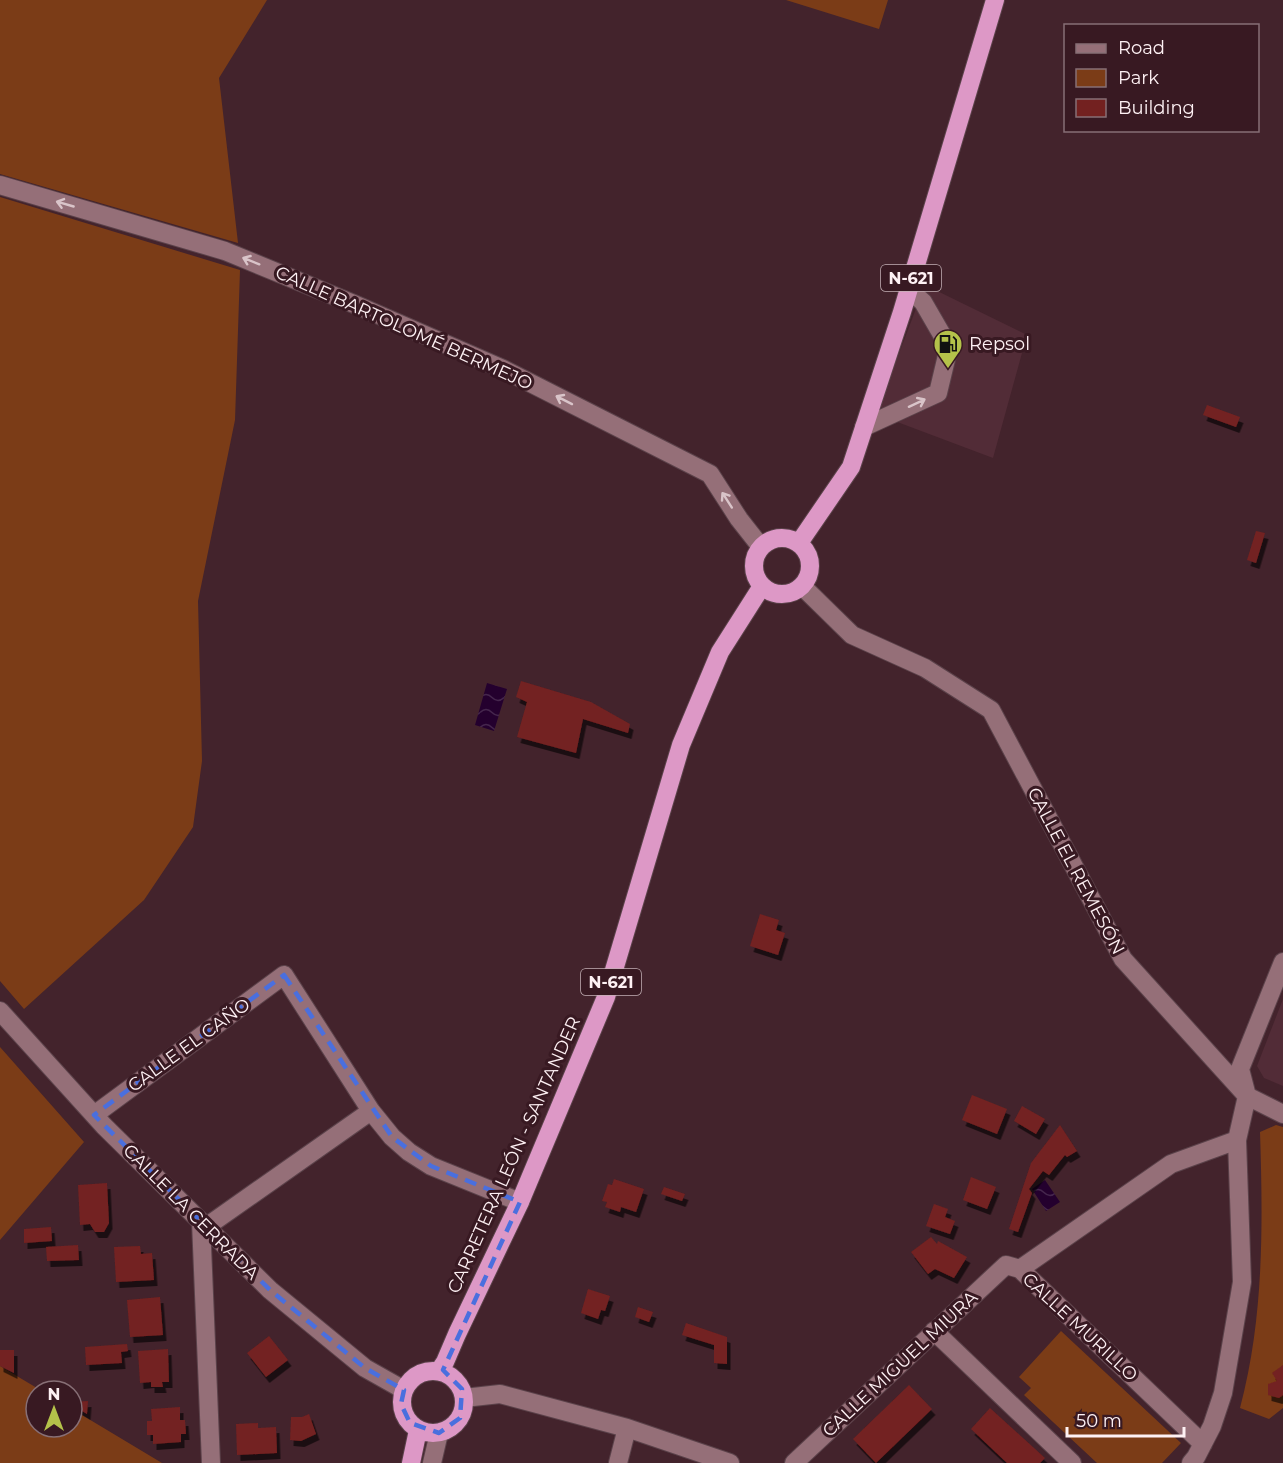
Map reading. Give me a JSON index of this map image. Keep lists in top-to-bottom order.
{
  "streets": {
    "highway": ["N-621", "CARRETERA LEÓN - SANTANDER"],
    "street": [
      "CALLE BARTOLOMÉ BERMEJO",
      "CALLE EL REMESÓN",
      "CALLE EL CAÑO",
      "CALLE LA CERRADA",
      "CALLE MURILLO",
      "CALLE MIGUEL MIURA"
    ]
  },
  "crossings": [
    ["N-621", "CALLE BARTOLOMÉ BERMEJO"],
    ["N-621", "CALLE EL REMESÓN"],
    ["N-621", "CARRETERA LEÓN - SANTANDER"],
    ["CALLE BARTOLOMÉ BERMEJO", "CALLE EL REMESÓN"],
    ["CALLE BARTOLOMÉ BERMEJO", "CARRETERA LEÓN - SANTANDER"],
    ["CALLE EL REMESÓN", "CARRETERA LEÓN - SANTANDER"],
    ["CALLE EL CAÑO", "CALLE LA CERRADA"],
    ["CARRETERA LEÓN - SANTANDER", "CALLE LA CERRADA"],
    ["CALLE MURILLO", "CALLE MIGUEL MIURA"]
  ],
  "one_way": ["CALLE BARTOLOMÉ BERMEJO"],
  "places": {
    "fuel station": ["Repsol"]
  },
  "legend": ["Road", "Park", "Building"],
  "scale_bar": "50 m",
  "north": "top"
}
